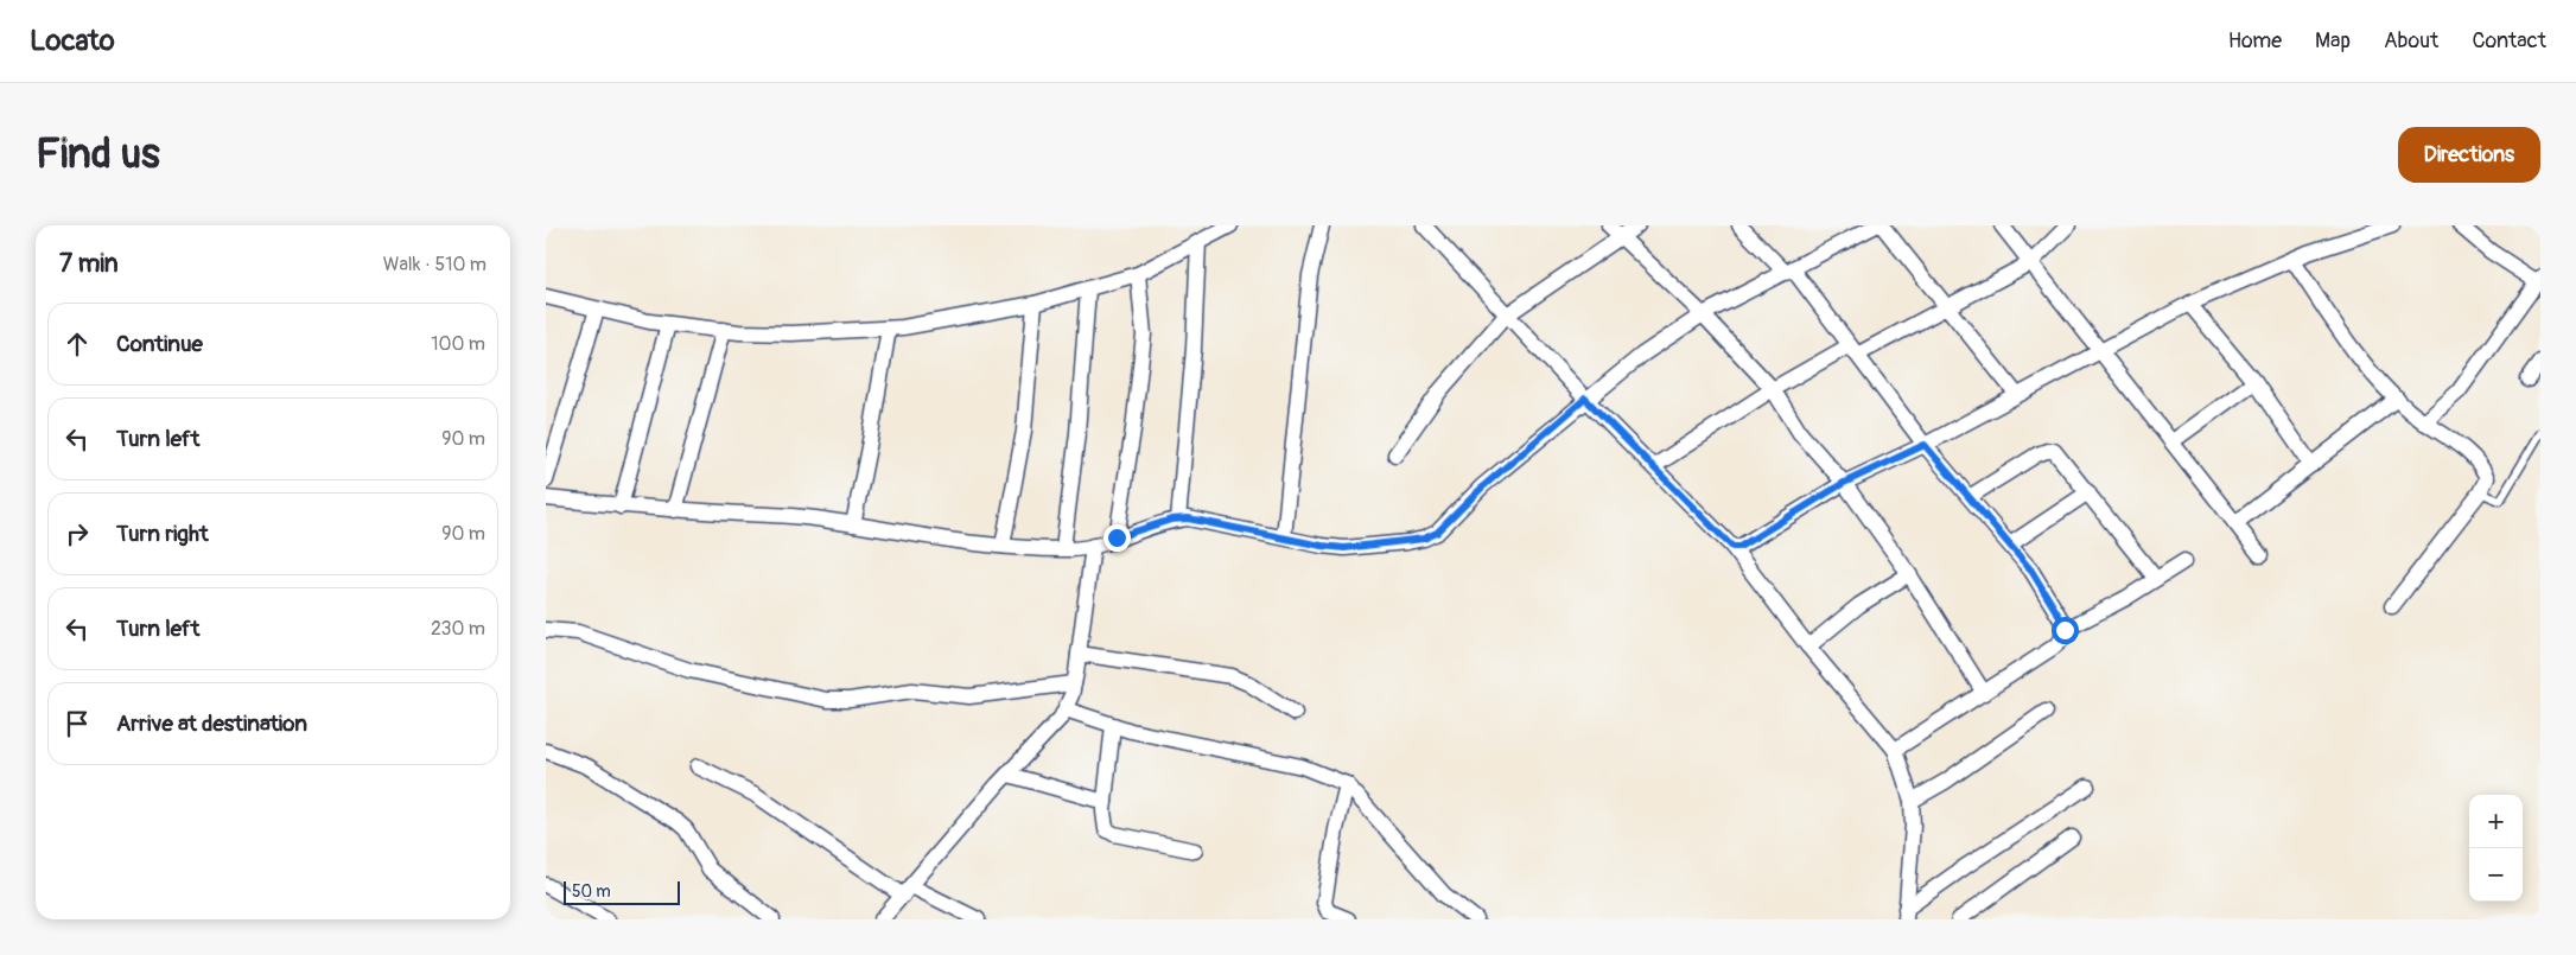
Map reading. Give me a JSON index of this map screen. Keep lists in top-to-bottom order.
{
  "scale_bar": "50 m",
  "page": {
    "header": "Locato",
    "nav": [
      "Home",
      "Map",
      "About",
      "Contact"
    ],
    "buttons": "Directions",
    "title": "Find us",
    "heading": ["7 min", "Walk · 510 m"],
    "list": [
      ["Continue", "100 m"],
      ["Turn left", "90 m"],
      ["Turn right", "90 m"],
      ["Turn left", "230 m"],
      "Arrive at destination"
    ],
    "map_buttons": ["+", "−"],
    "scale": "50 m"
  }
}
